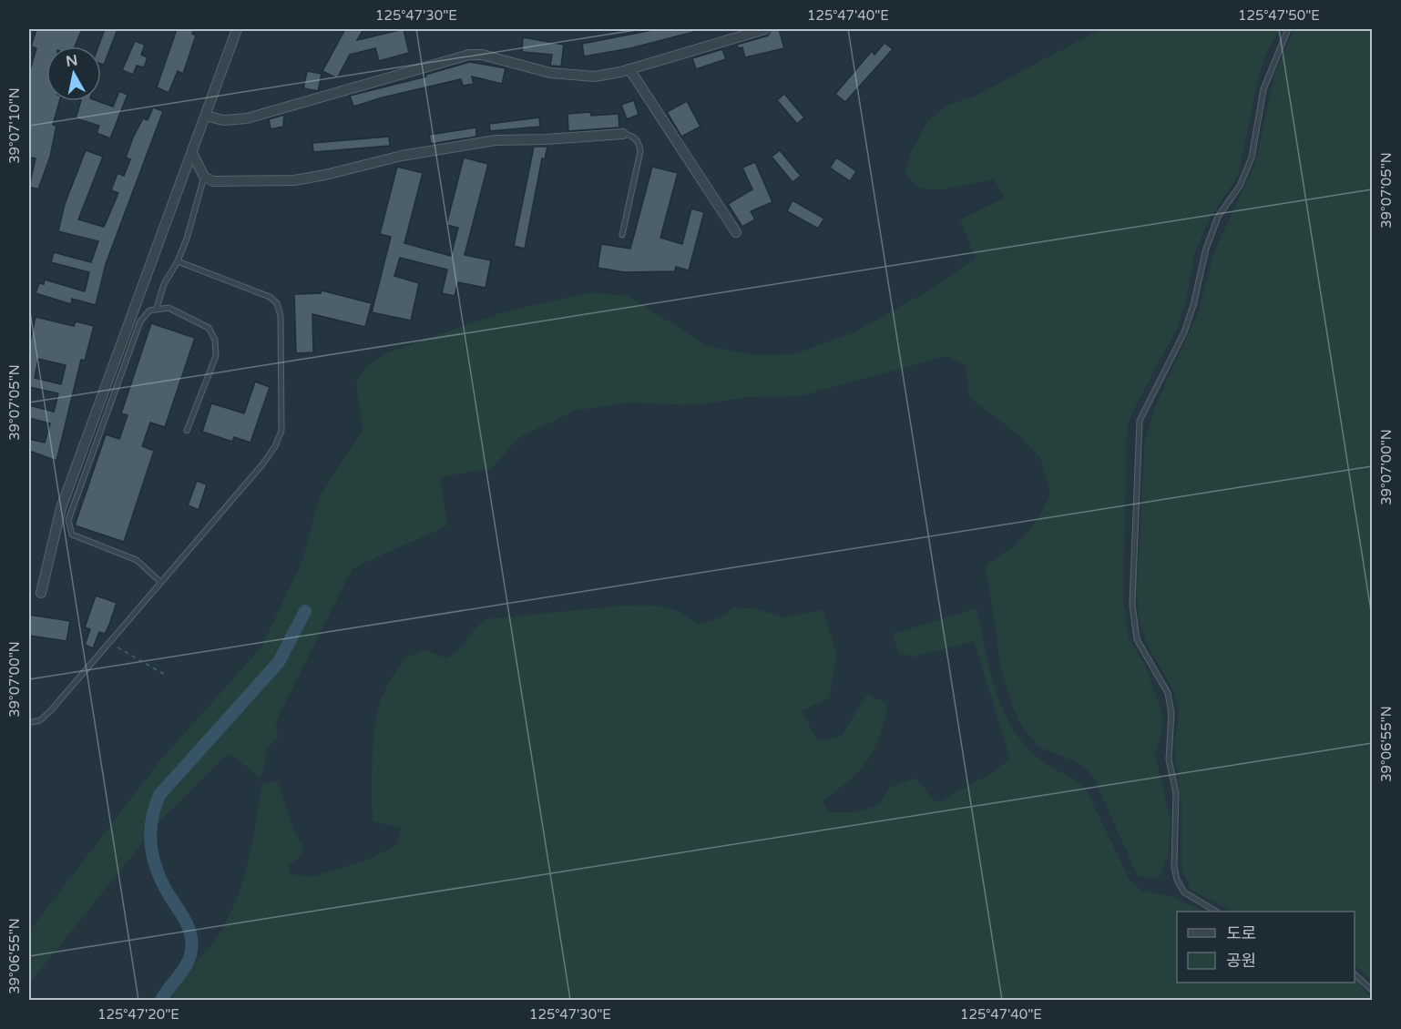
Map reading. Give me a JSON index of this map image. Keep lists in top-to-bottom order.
{
  "legend": ["도로", "공원"],
  "north": "top",
  "coordinates": [
    "125°47'30\"E",
    "125°47'40\"E",
    "125°47'50\"E",
    "39°07'10\"N",
    "39°07'05\"N",
    "39°07'00\"N",
    "39°06'55\"N",
    "125°47'20\"E"
  ]
}
